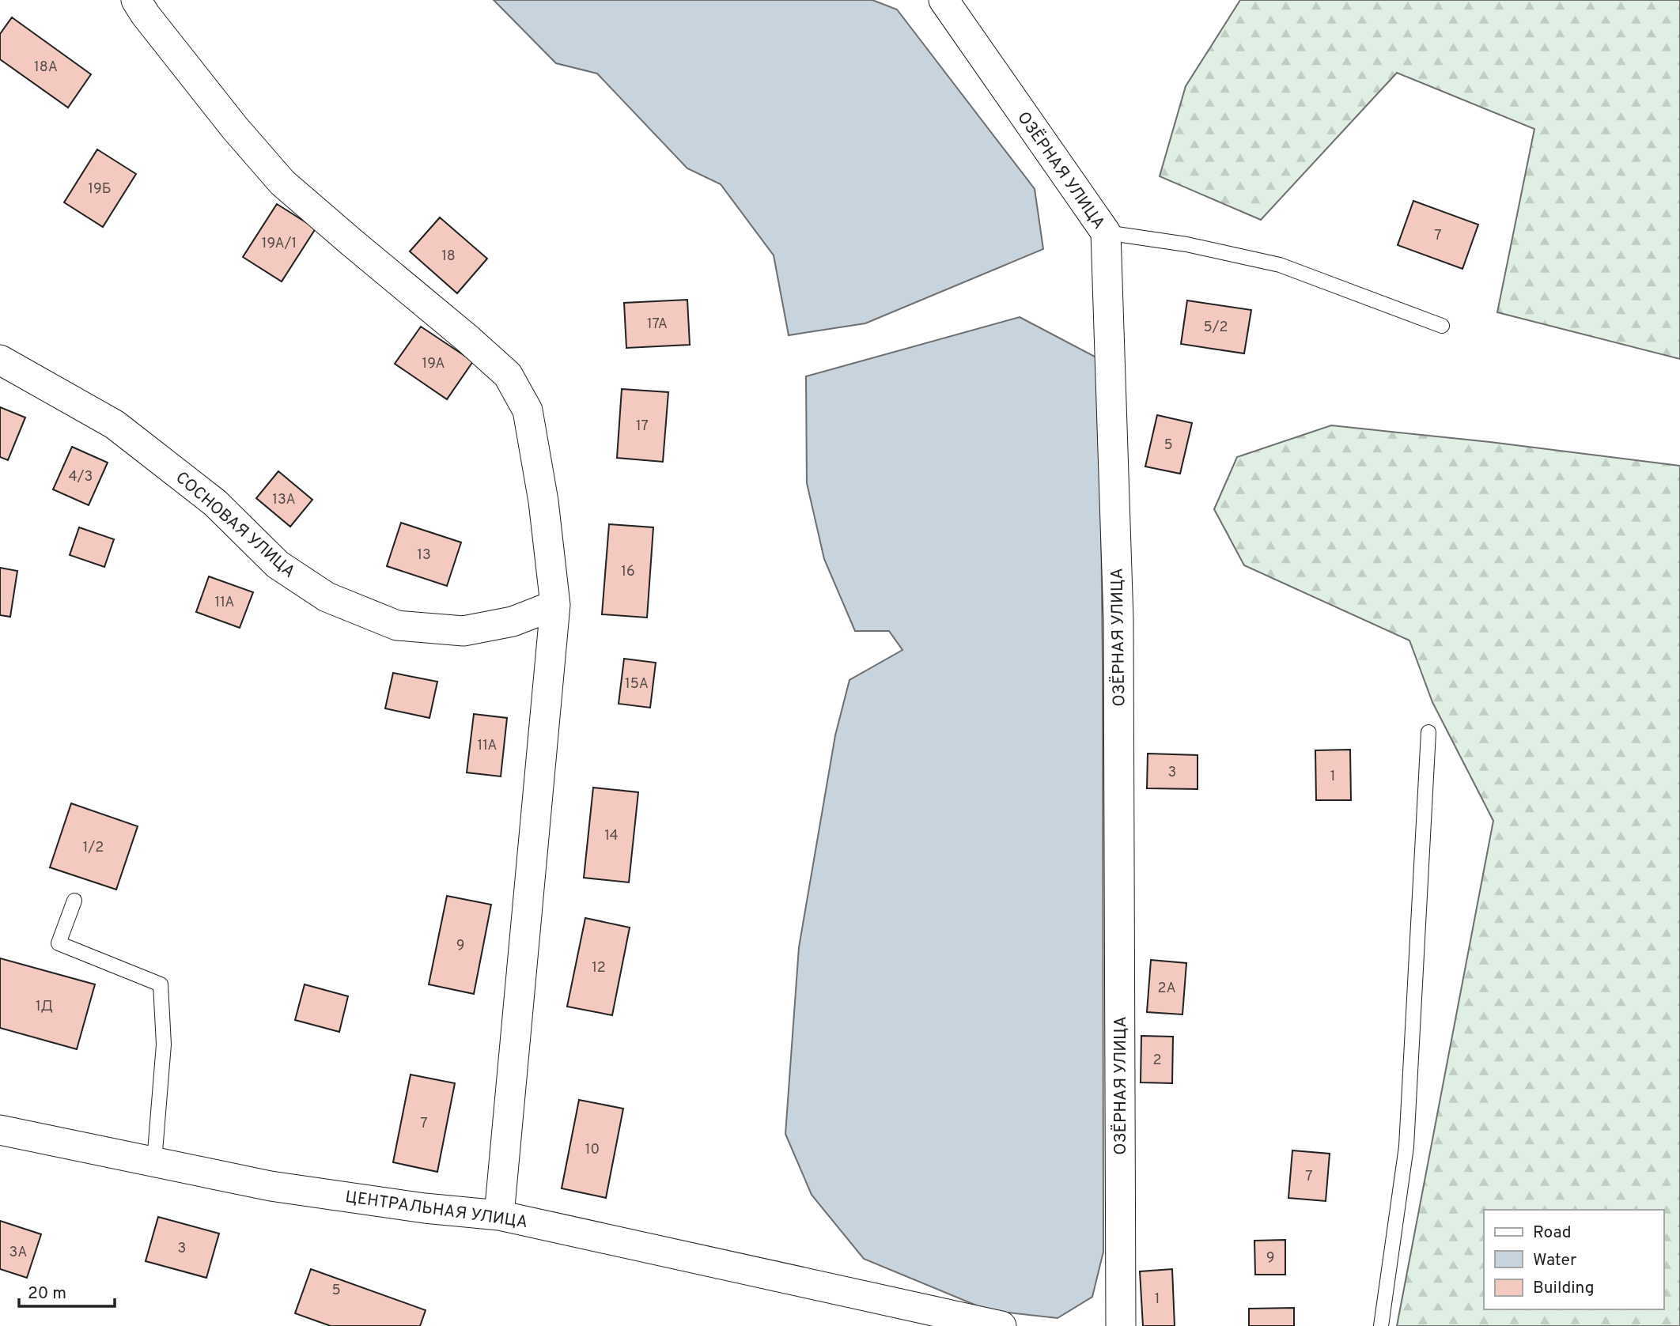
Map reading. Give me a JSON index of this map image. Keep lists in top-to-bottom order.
{
  "streets": {
    "street": ["ОЗЁРНАЯ УЛИЦА", "СОСНОВАЯ УЛИЦА", "ЦЕНТРАЛЬНАЯ УЛИЦА"]
  },
  "house_numbers": [
    "18А",
    "19Б",
    "7",
    "19А/1",
    "18",
    "17А",
    "5/2",
    "19А",
    "17",
    "5",
    "4/3",
    "13А",
    "13",
    "16",
    "11А",
    "15А",
    "11А",
    "3",
    "1",
    "14",
    "1/2",
    "9",
    "12",
    "2А",
    "1Д",
    "2",
    "7",
    "10",
    "7",
    "3",
    "3А",
    "9",
    "5",
    "1"
  ],
  "legend": ["Road", "Water", "Building"],
  "scale_bar": "20 m"
}
